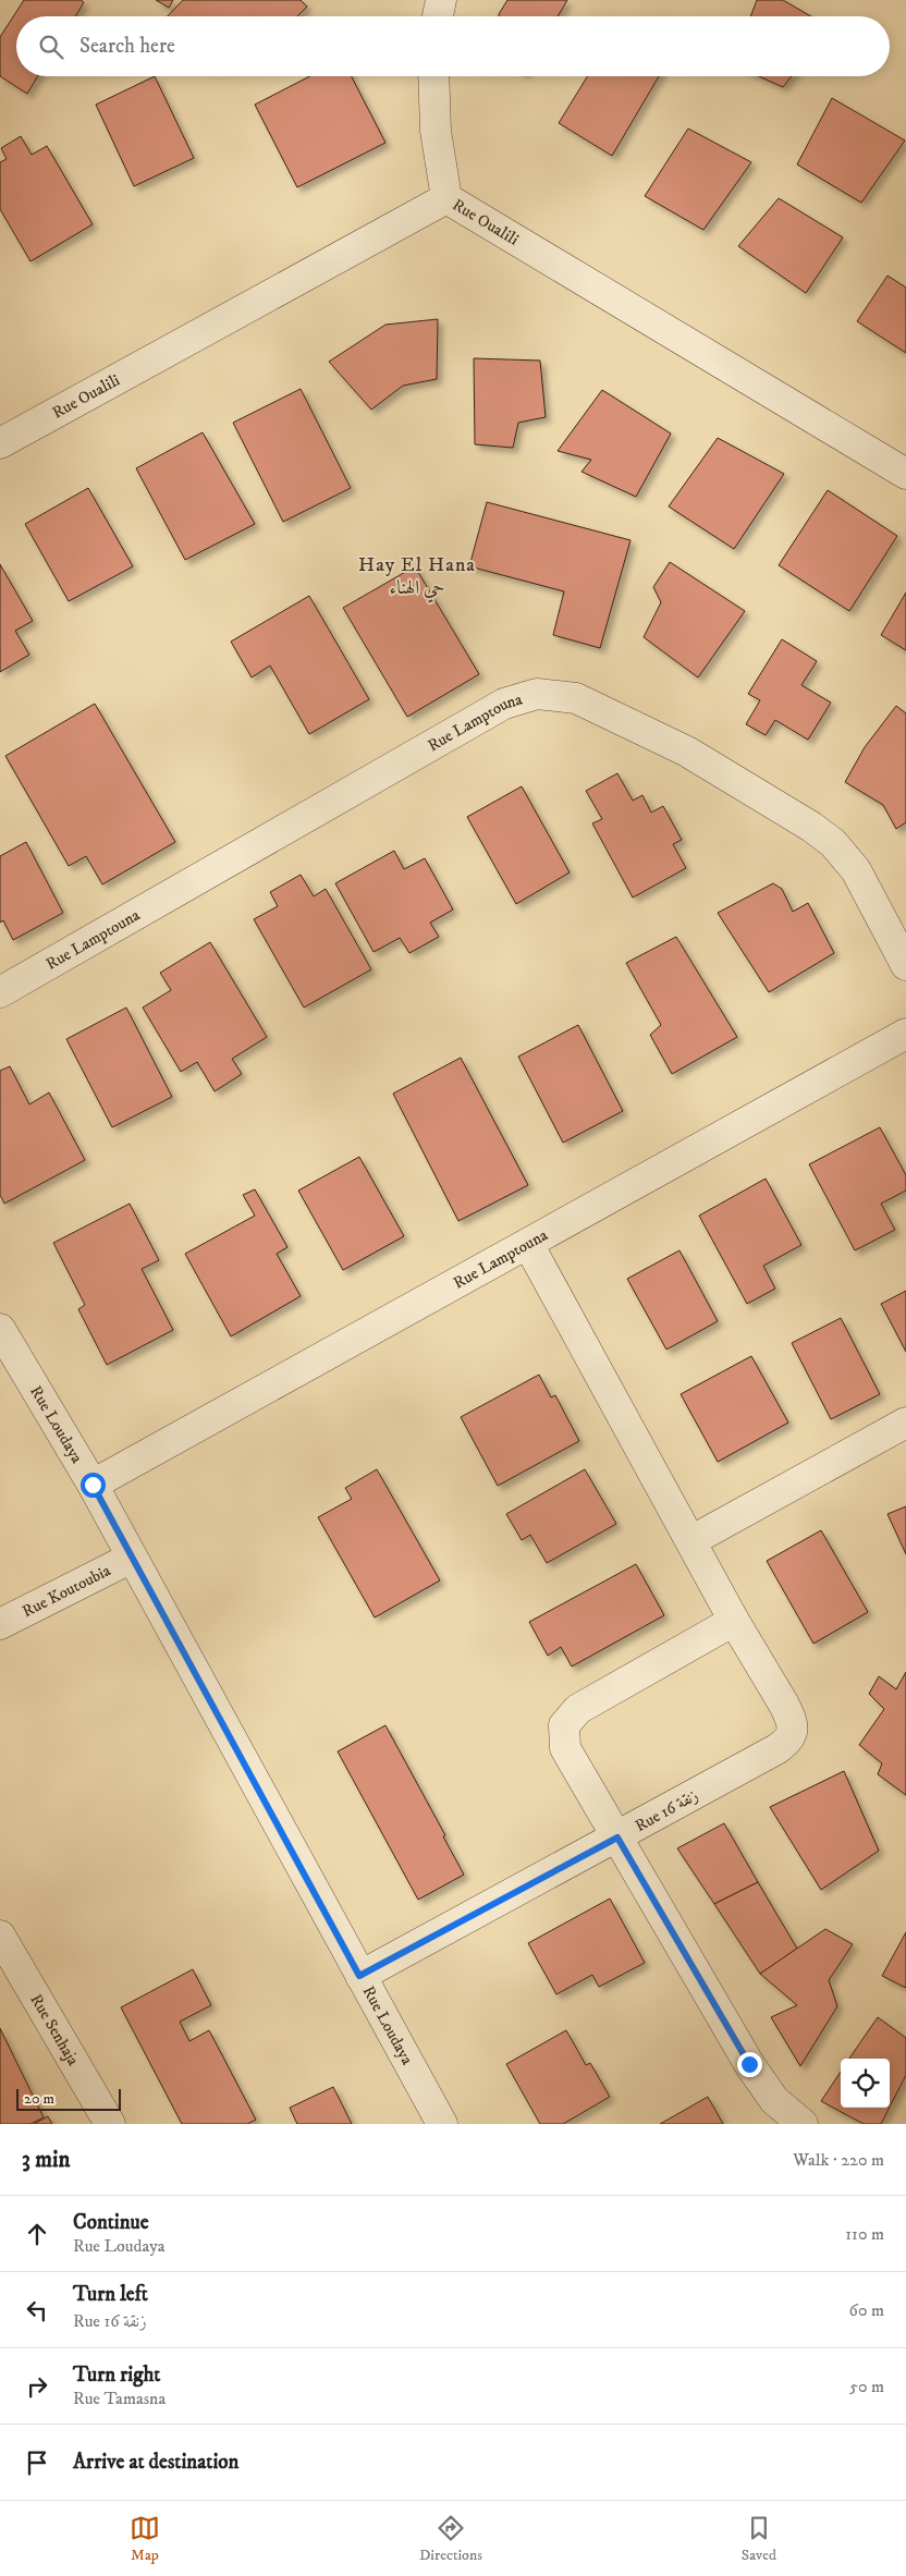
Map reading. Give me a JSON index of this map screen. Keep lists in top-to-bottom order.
{
  "streets": {
    "street": [
      "Rue Oualili",
      "Rue Lamptouna",
      "Rue Loudaya",
      "Rue Koutoubia",
      "Rue 16 زنقة",
      "Rue Senhaja"
    ]
  },
  "crossings": [
    ["Rue Lamptouna", "Rue Loudaya"],
    ["Rue Loudaya", "Rue Koutoubia"],
    ["Rue Loudaya", "Rue 16 زنقة"]
  ],
  "districts": ["Hay El Hana حي الهناء"],
  "scale_bar": "20 m",
  "page": {
    "search": "Search here",
    "scale": "20 m",
    "heading": ["3 min", "Walk · 220 m"],
    "list": [
      ["Continue", "Rue Loudaya", "110 m"],
      ["Turn left", "Rue 16 زنقة", "60 m"],
      ["Turn right", "Rue Tamasna", "50 m"],
      "Arrive at destination"
    ],
    "nav": ["Map", "Directions", "Saved"]
  }
}
